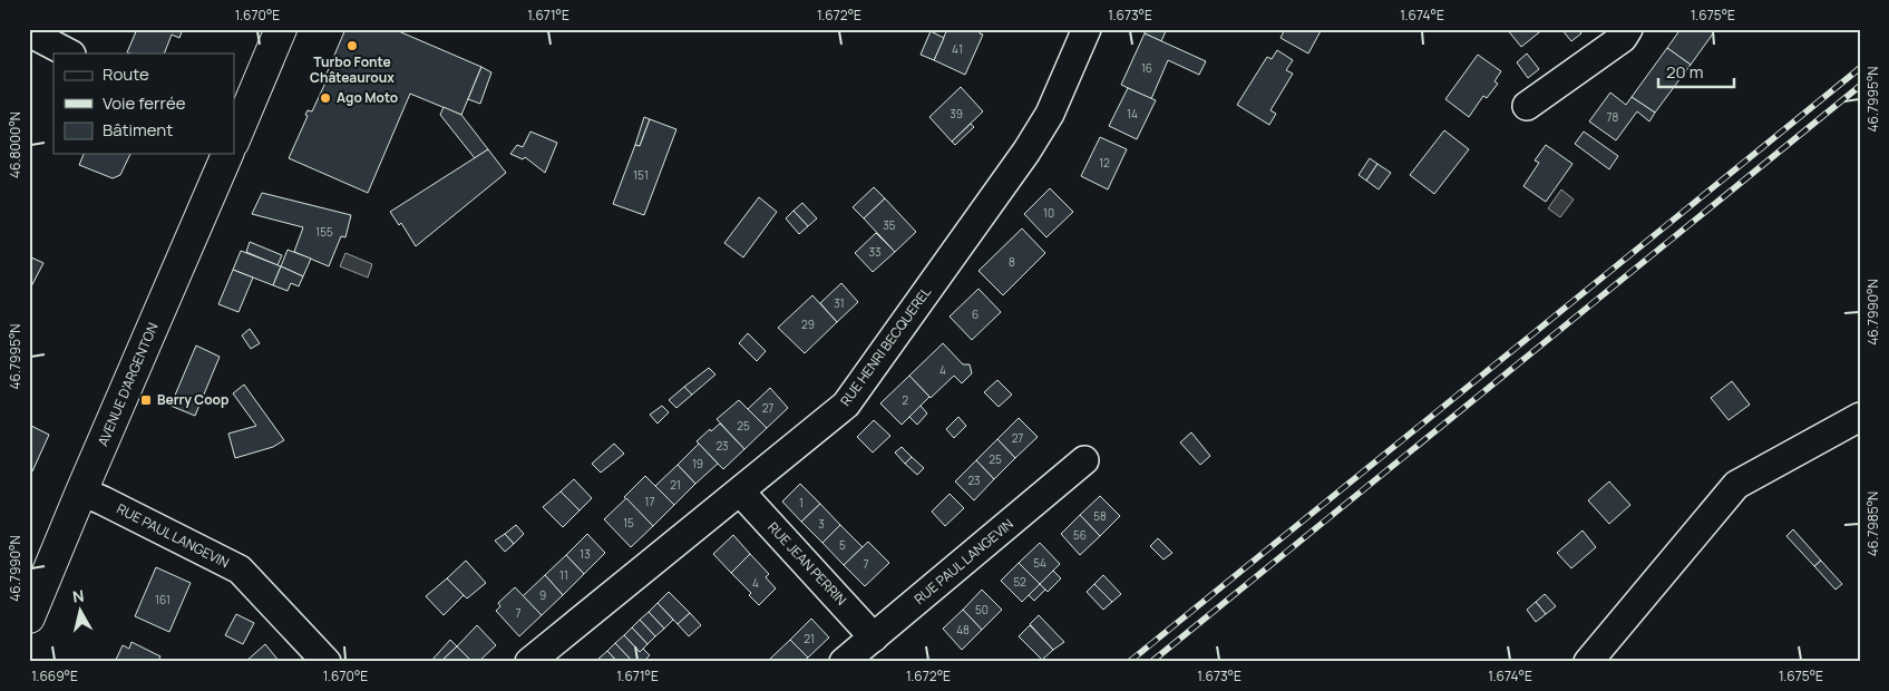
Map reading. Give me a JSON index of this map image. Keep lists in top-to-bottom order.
{
  "streets": {
    "main road": ["AVENUE D'ARGENTON"],
    "street": ["RUE HENRI BECQUEREL", "RUE PAUL LANGEVIN", "RUE JEAN PERRIN"]
  },
  "crossings": [
    ["RUE HENRI BECQUEREL", "RUE JEAN PERRIN"],
    ["AVENUE D'ARGENTON", "RUE PAUL LANGEVIN"],
    ["RUE PAUL LANGEVIN", "RUE JEAN PERRIN"]
  ],
  "places": {
    "other": ["Turbo Fonte Châteauroux", "Ago Moto"],
    "transit": ["Berry Coop"]
  },
  "house_numbers": [
    "41",
    "16",
    "39",
    "14",
    "78",
    "12",
    "151",
    "10",
    "35",
    "155",
    "33",
    "8",
    "31",
    "6",
    "29",
    "4",
    "2",
    "27",
    "25",
    "27",
    "23",
    "25",
    "19",
    "23",
    "21",
    "17",
    "1",
    "58",
    "15",
    "3",
    "56",
    "5",
    "13",
    "54",
    "7",
    "11",
    "52",
    "4",
    "9",
    "161",
    "50",
    "7",
    "48",
    "21"
  ],
  "legend": ["Route", "Voie ferrée", "Bâtiment"],
  "scale_bar": "20 m",
  "north": "top",
  "coordinates": [
    "1.670°E",
    "1.671°E",
    "1.672°E",
    "1.673°E",
    "1.674°E",
    "1.675°E",
    "46.7995°N",
    "46.8000°N",
    "46.7990°N",
    "46.7985°N",
    "1.669°E"
  ]
}
